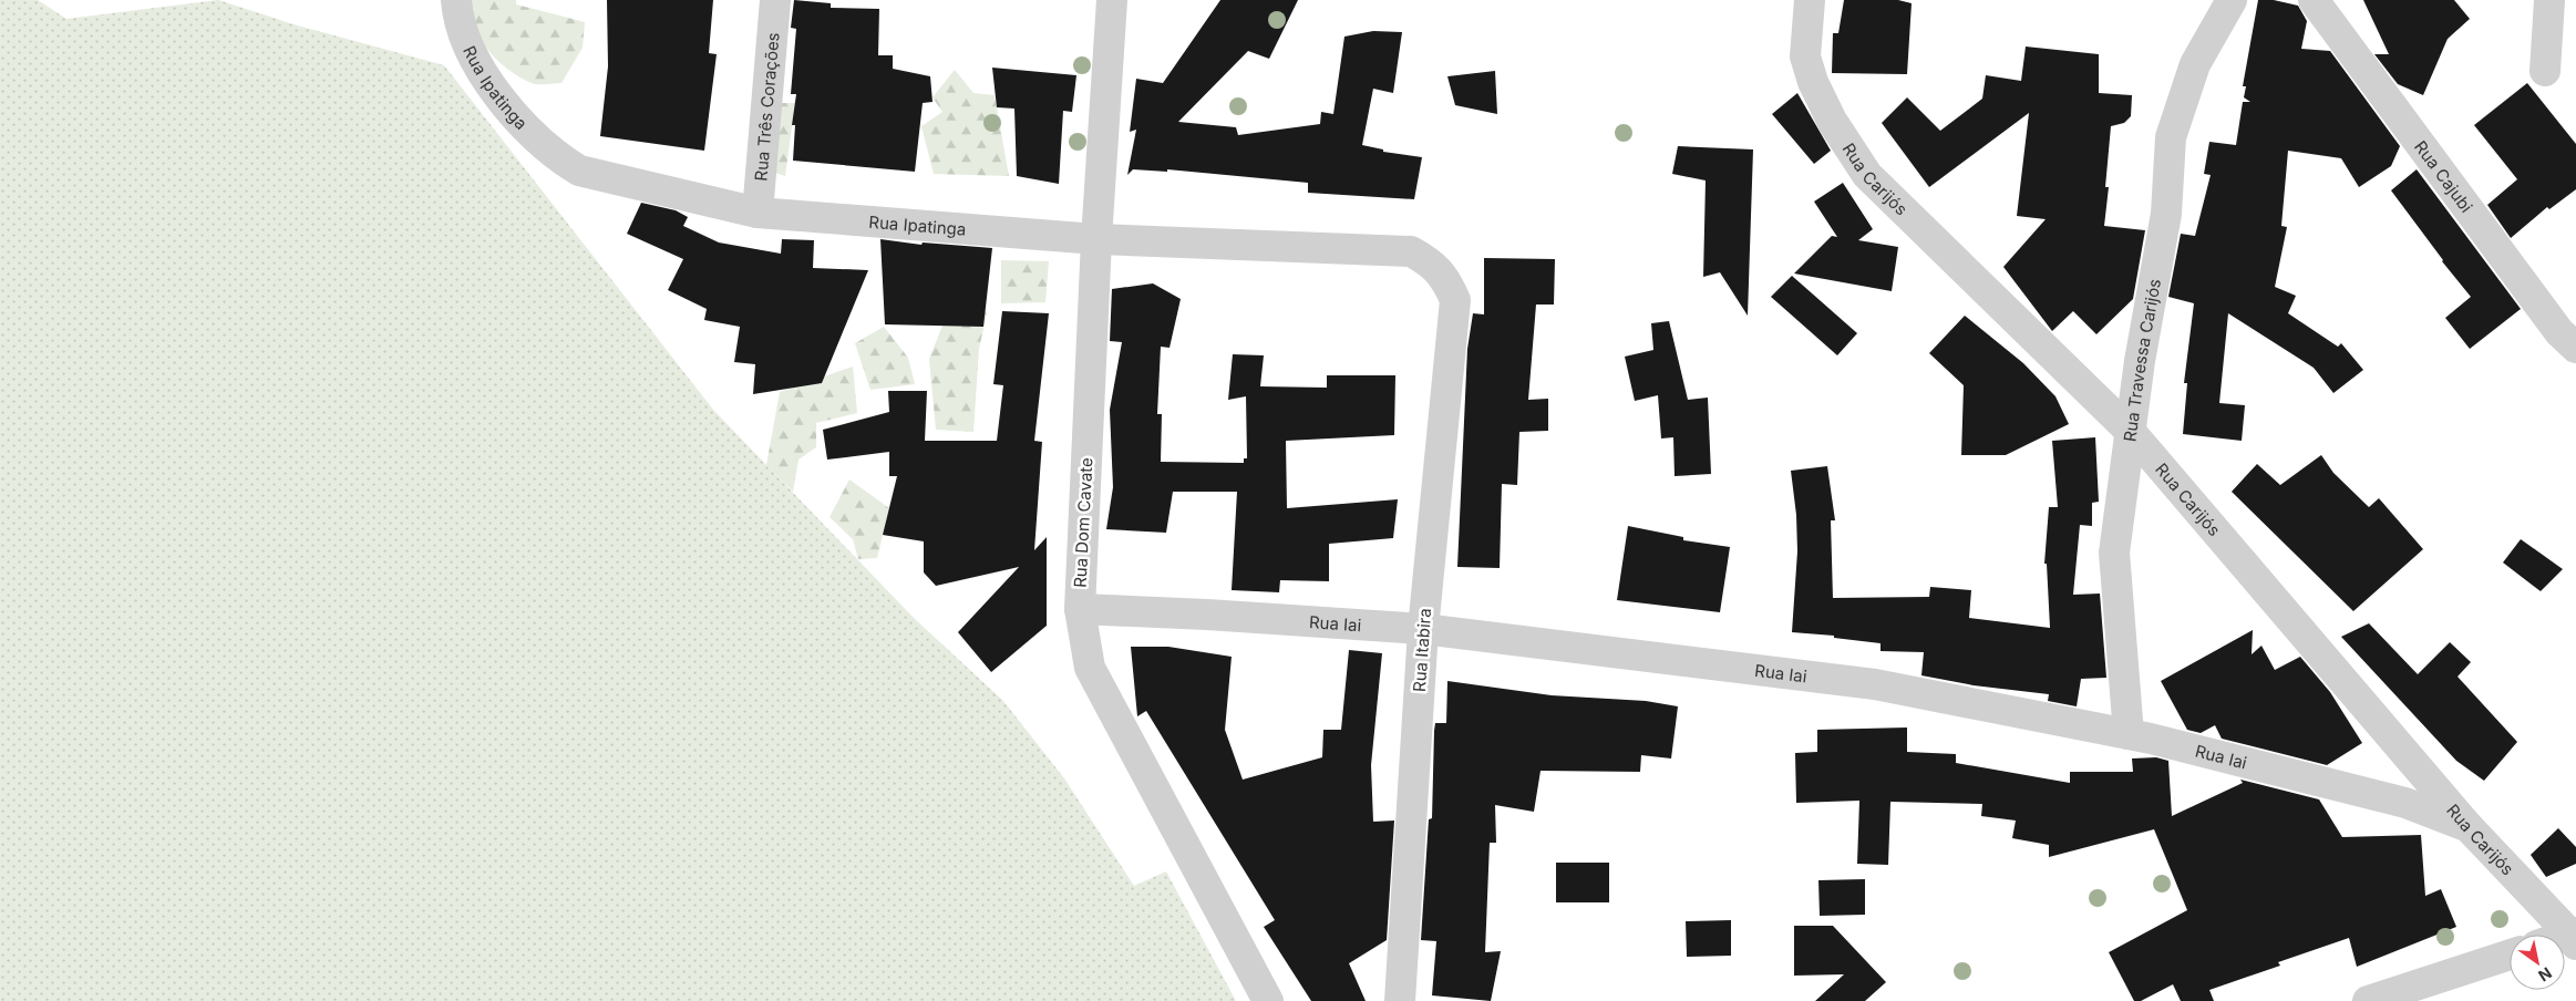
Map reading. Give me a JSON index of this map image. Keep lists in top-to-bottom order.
{
  "streets": {
    "street": [
      "Rua Ipatinga",
      "Rua Três Corações",
      "Rua Cajubi",
      "Rua Carijós",
      "Rua Travessa Carijós",
      "Rua Dom Cavate",
      "Rua Iai",
      "Rua Itabira"
    ]
  },
  "crossings": [
    ["Rua Ipatinga", "Rua Três Corações"],
    ["Rua Ipatinga", "Rua Dom Cavate"],
    ["Rua Ipatinga", "Rua Itabira"],
    ["Rua Carijós", "Rua Travessa Carijós"],
    ["Rua Carijós", "Rua Iai"],
    ["Rua Travessa Carijós", "Rua Iai"],
    ["Rua Dom Cavate", "Rua Iai"],
    ["Rua Iai", "Rua Itabira"]
  ],
  "north": "bottom right"
}
